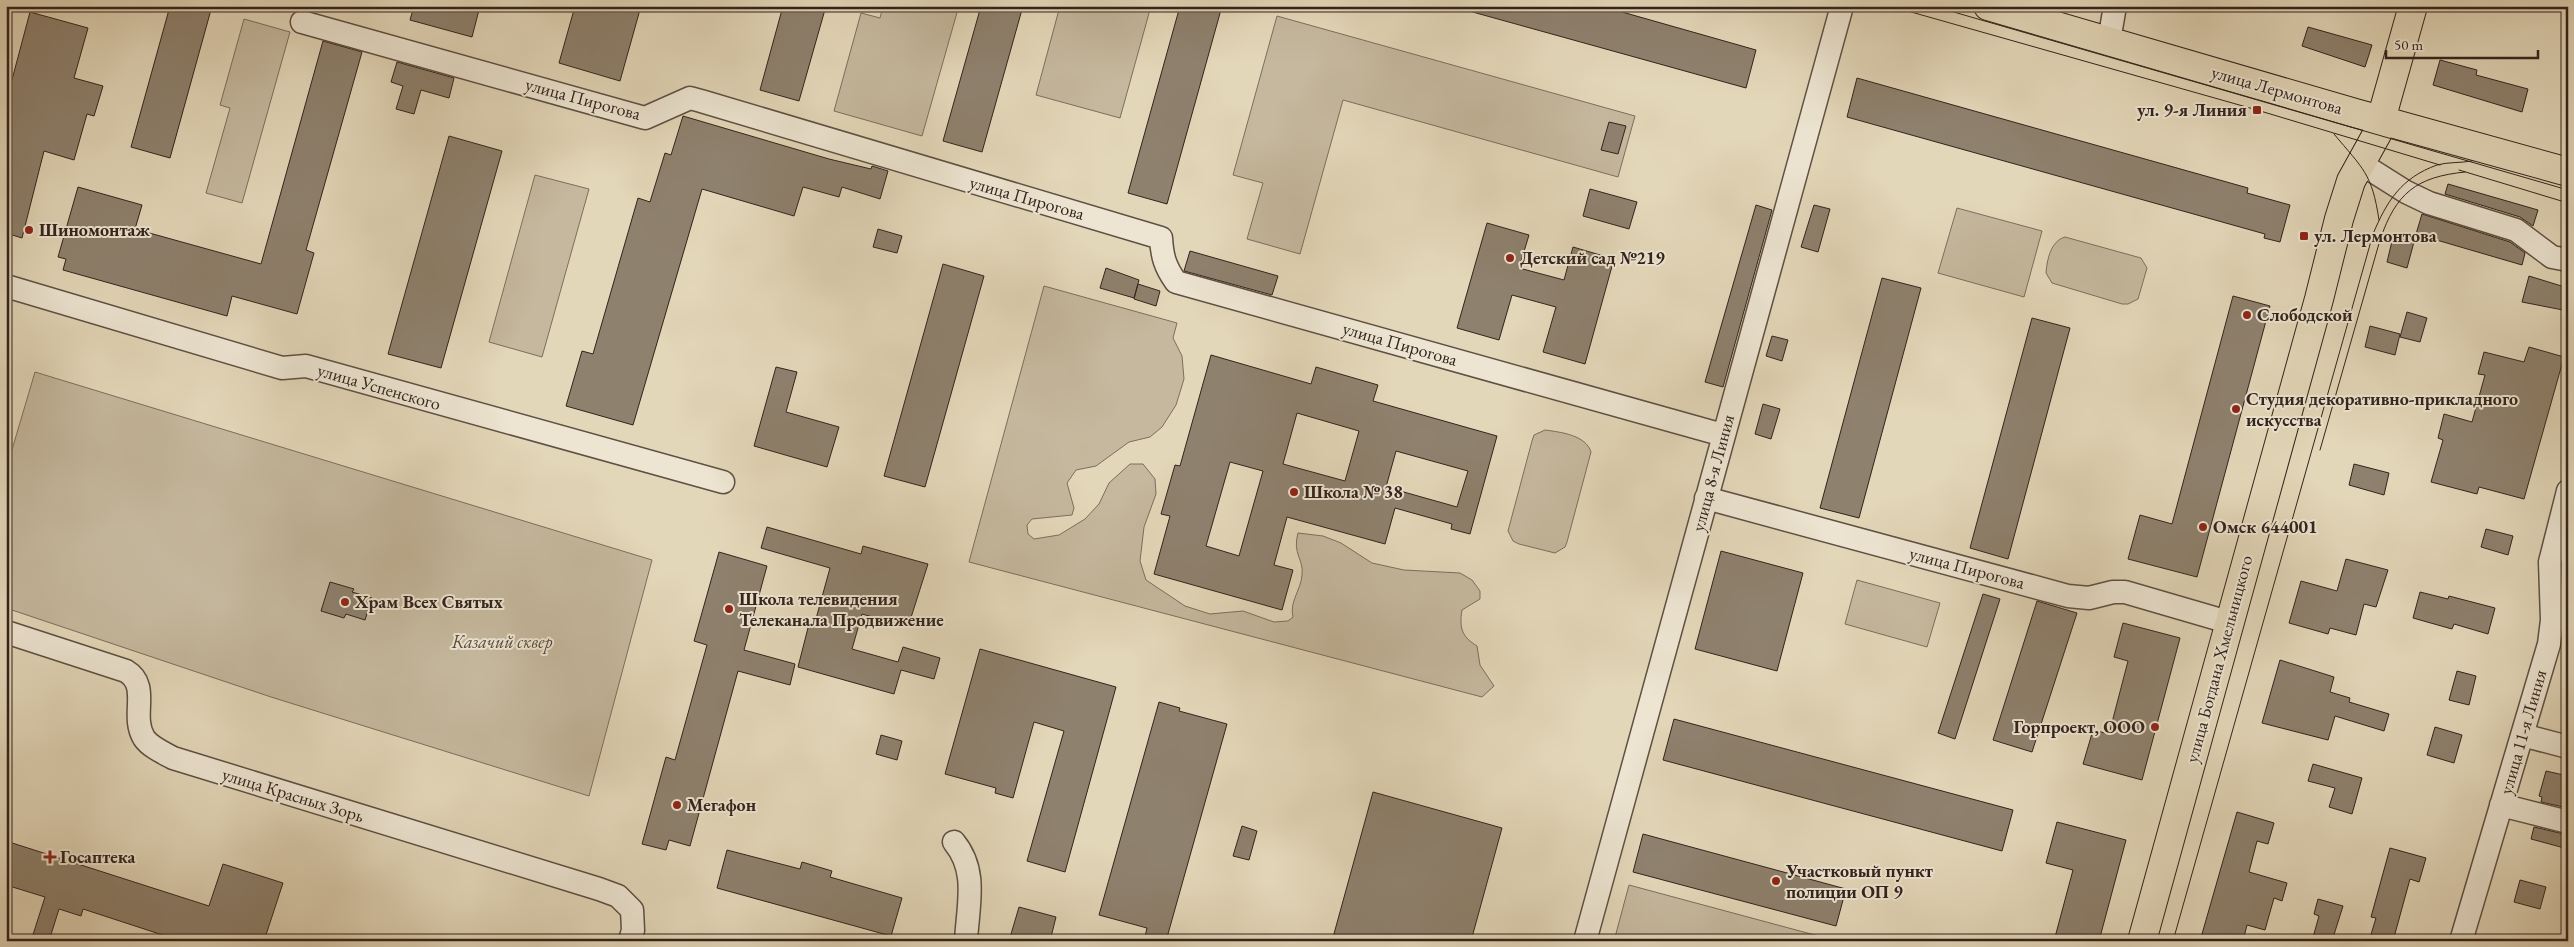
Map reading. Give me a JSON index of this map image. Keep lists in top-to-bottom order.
{
  "streets": {
    "main road": ["улица Лермонтова", "улица Богдана Хмельницкого"],
    "street": [
      "улица Пирогова",
      "улица Успенского",
      "улица 8-я Линия",
      "улица 11-я Линия",
      "улица Красных Зорь"
    ]
  },
  "crossings": [
    ["улица Лермонтова", "улица Богдана Хмельницкого"],
    ["улица Пирогова", "улица 8-я Линия"],
    ["улица Пирогова", "улица Богдана Хмельницкого"]
  ],
  "parks": ["Казачий сквер"],
  "places": {
    "transit": ["ул. 9-я Линия", "ул. Лермонтова"],
    "other": [
      "Шиномонтаж",
      "Детский сад №219",
      "Слободской",
      "Студия декоративно-прикладного искусства",
      "Школа № 38",
      "Омск 644001",
      "Храм Всех Святых",
      "Школа телевидения Телеканала Продвижение",
      "Горпроект, ООО",
      "Мегафон",
      "Участковый пункт полиции ОП 9"
    ],
    "health": ["Госаптека"]
  },
  "scale_bar": "50 m"
}
